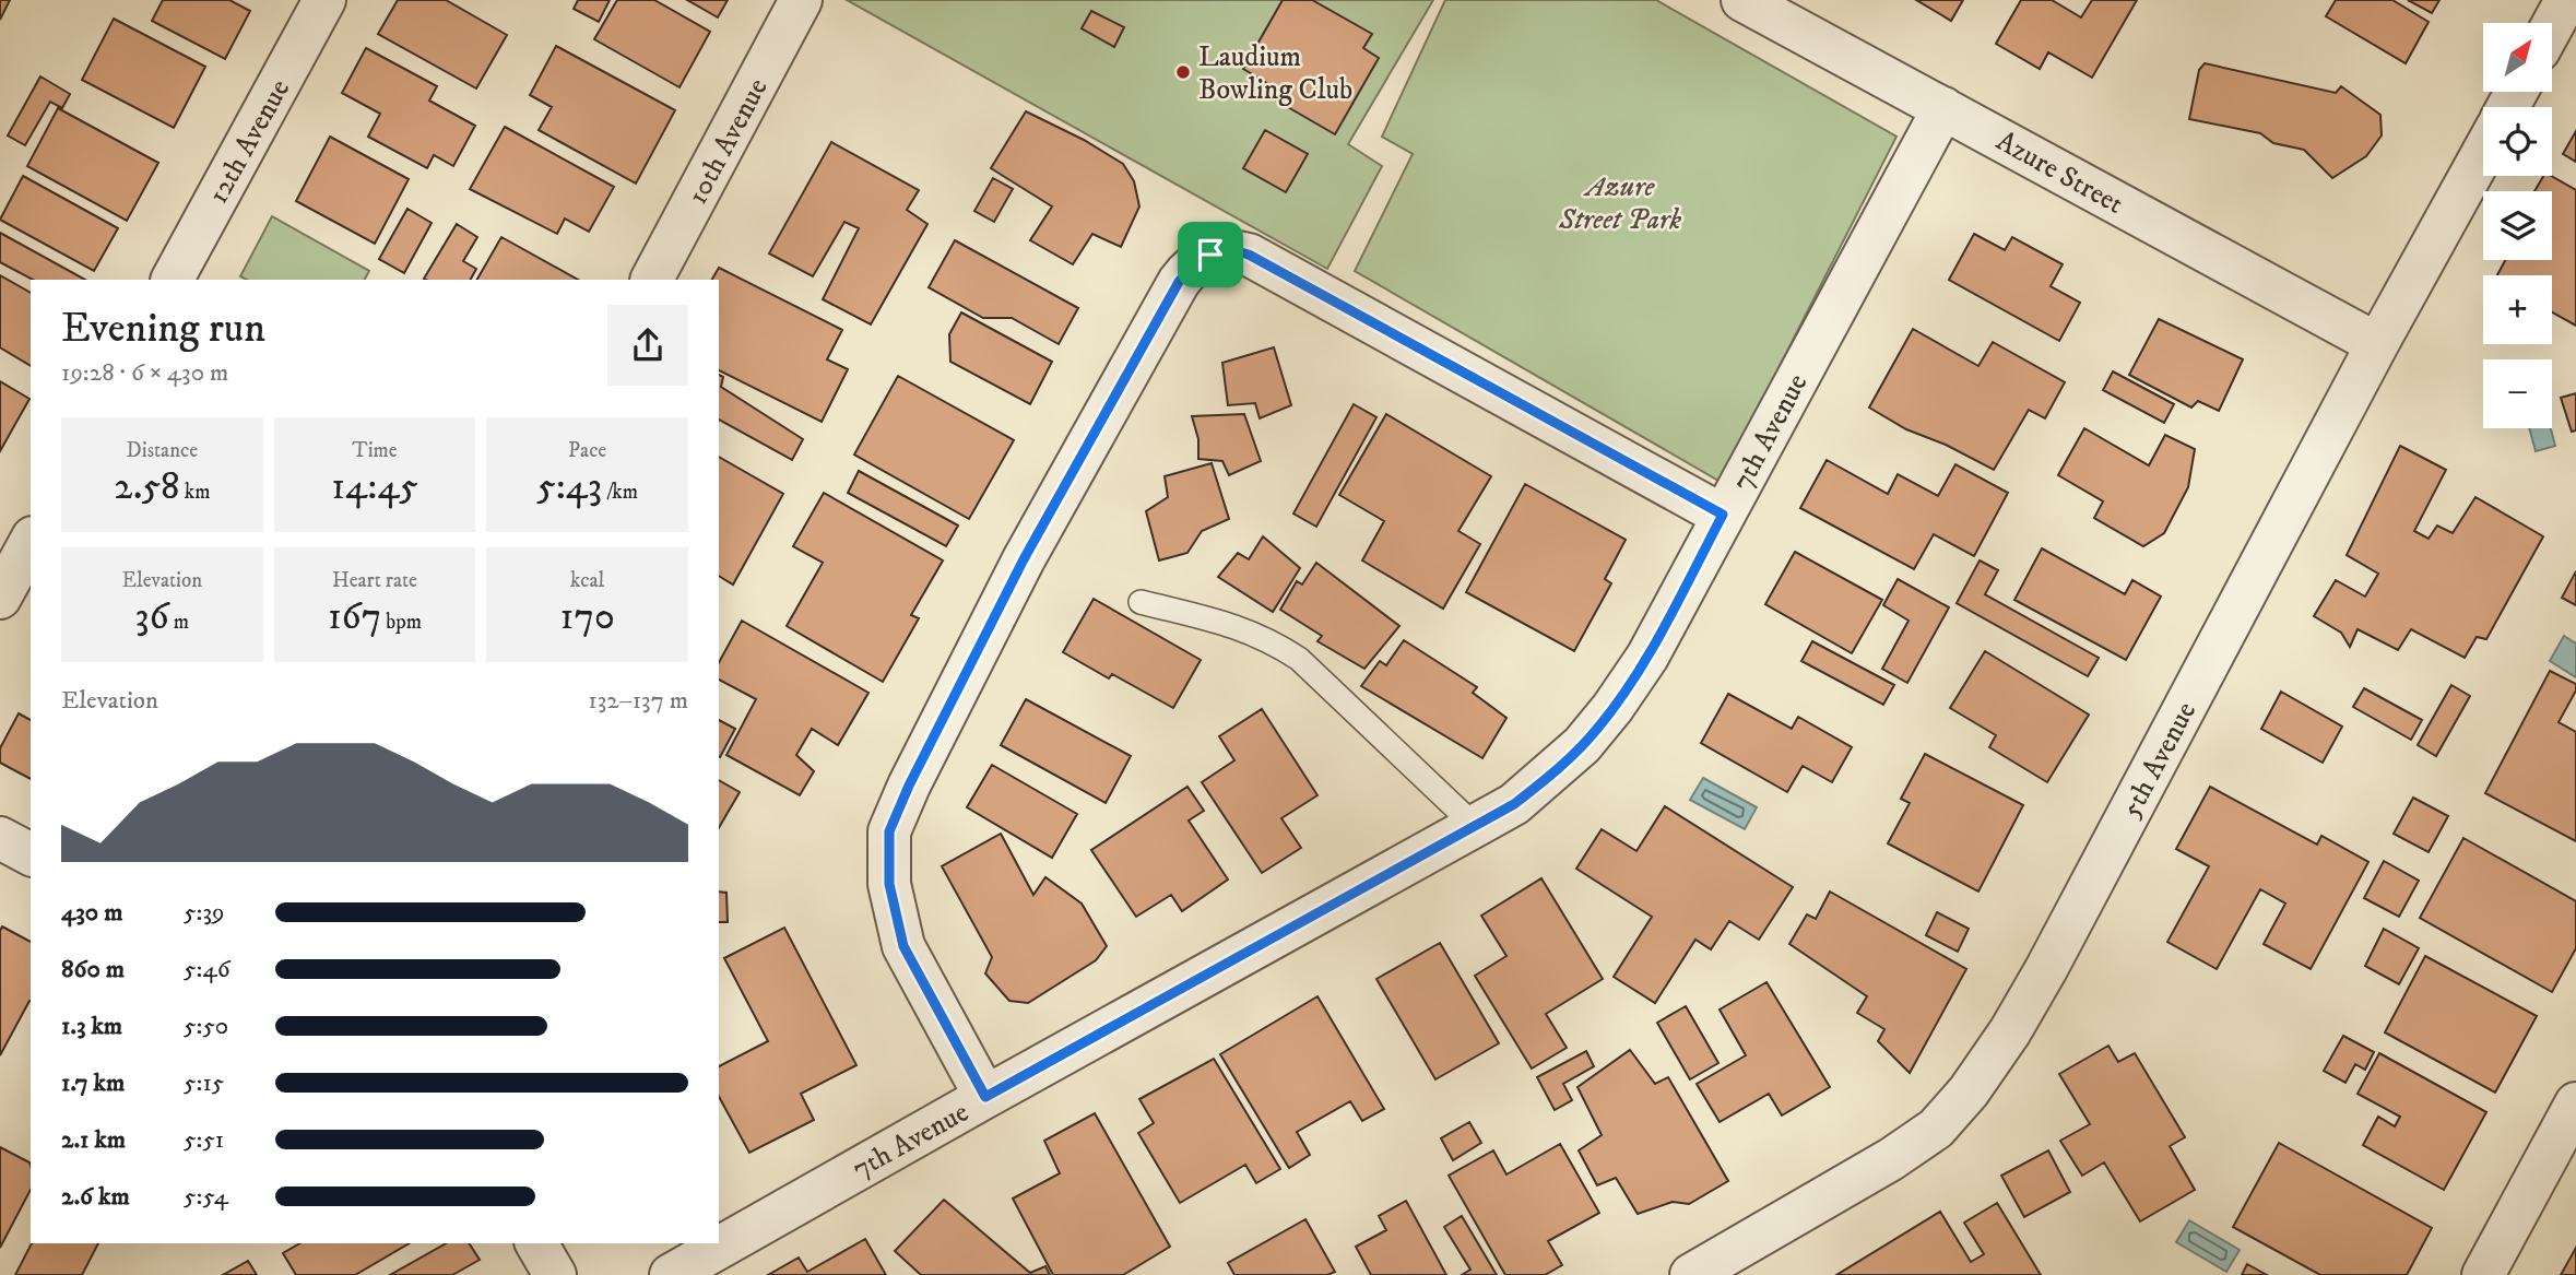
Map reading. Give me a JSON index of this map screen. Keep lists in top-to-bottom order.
{
  "streets": {
    "street": [
      "12th Avenue",
      "10th Avenue",
      "Azure Street",
      "7th Avenue",
      "5th Avenue"
    ]
  },
  "crossings": [
    ["Azure Street", "7th Avenue"],
    ["Azure Street", "5th Avenue"]
  ],
  "parks": ["Azure Street Park"],
  "places": ["Laudium Bowling Club"],
  "north": "top right",
  "page": {
    "map_buttons": ["+", "−"],
    "heading": ["Evening run", "19:28 · 6 × 430 m"],
    "stats": [
      ["Distance", "2.58 km"],
      ["Time", "14:45"],
      ["Pace", "5:43 /km"],
      ["Elevation", "36 m"],
      ["Heart rate", "167 bpm"],
      ["kcal", "170"]
    ],
    "chart": ["Elevation", "132–137 m"],
    "list": [
      {
        "name": "430 m",
        "note": "5:39"
      },
      {
        "name": "860 m",
        "note": "5:46"
      },
      {
        "name": "1.3 km",
        "note": "5:50"
      },
      {
        "name": "1.7 km",
        "note": "5:15"
      },
      {
        "name": "2.1 km",
        "note": "5:51"
      },
      {
        "name": "2.6 km",
        "note": "5:54"
      }
    ]
  }
}
